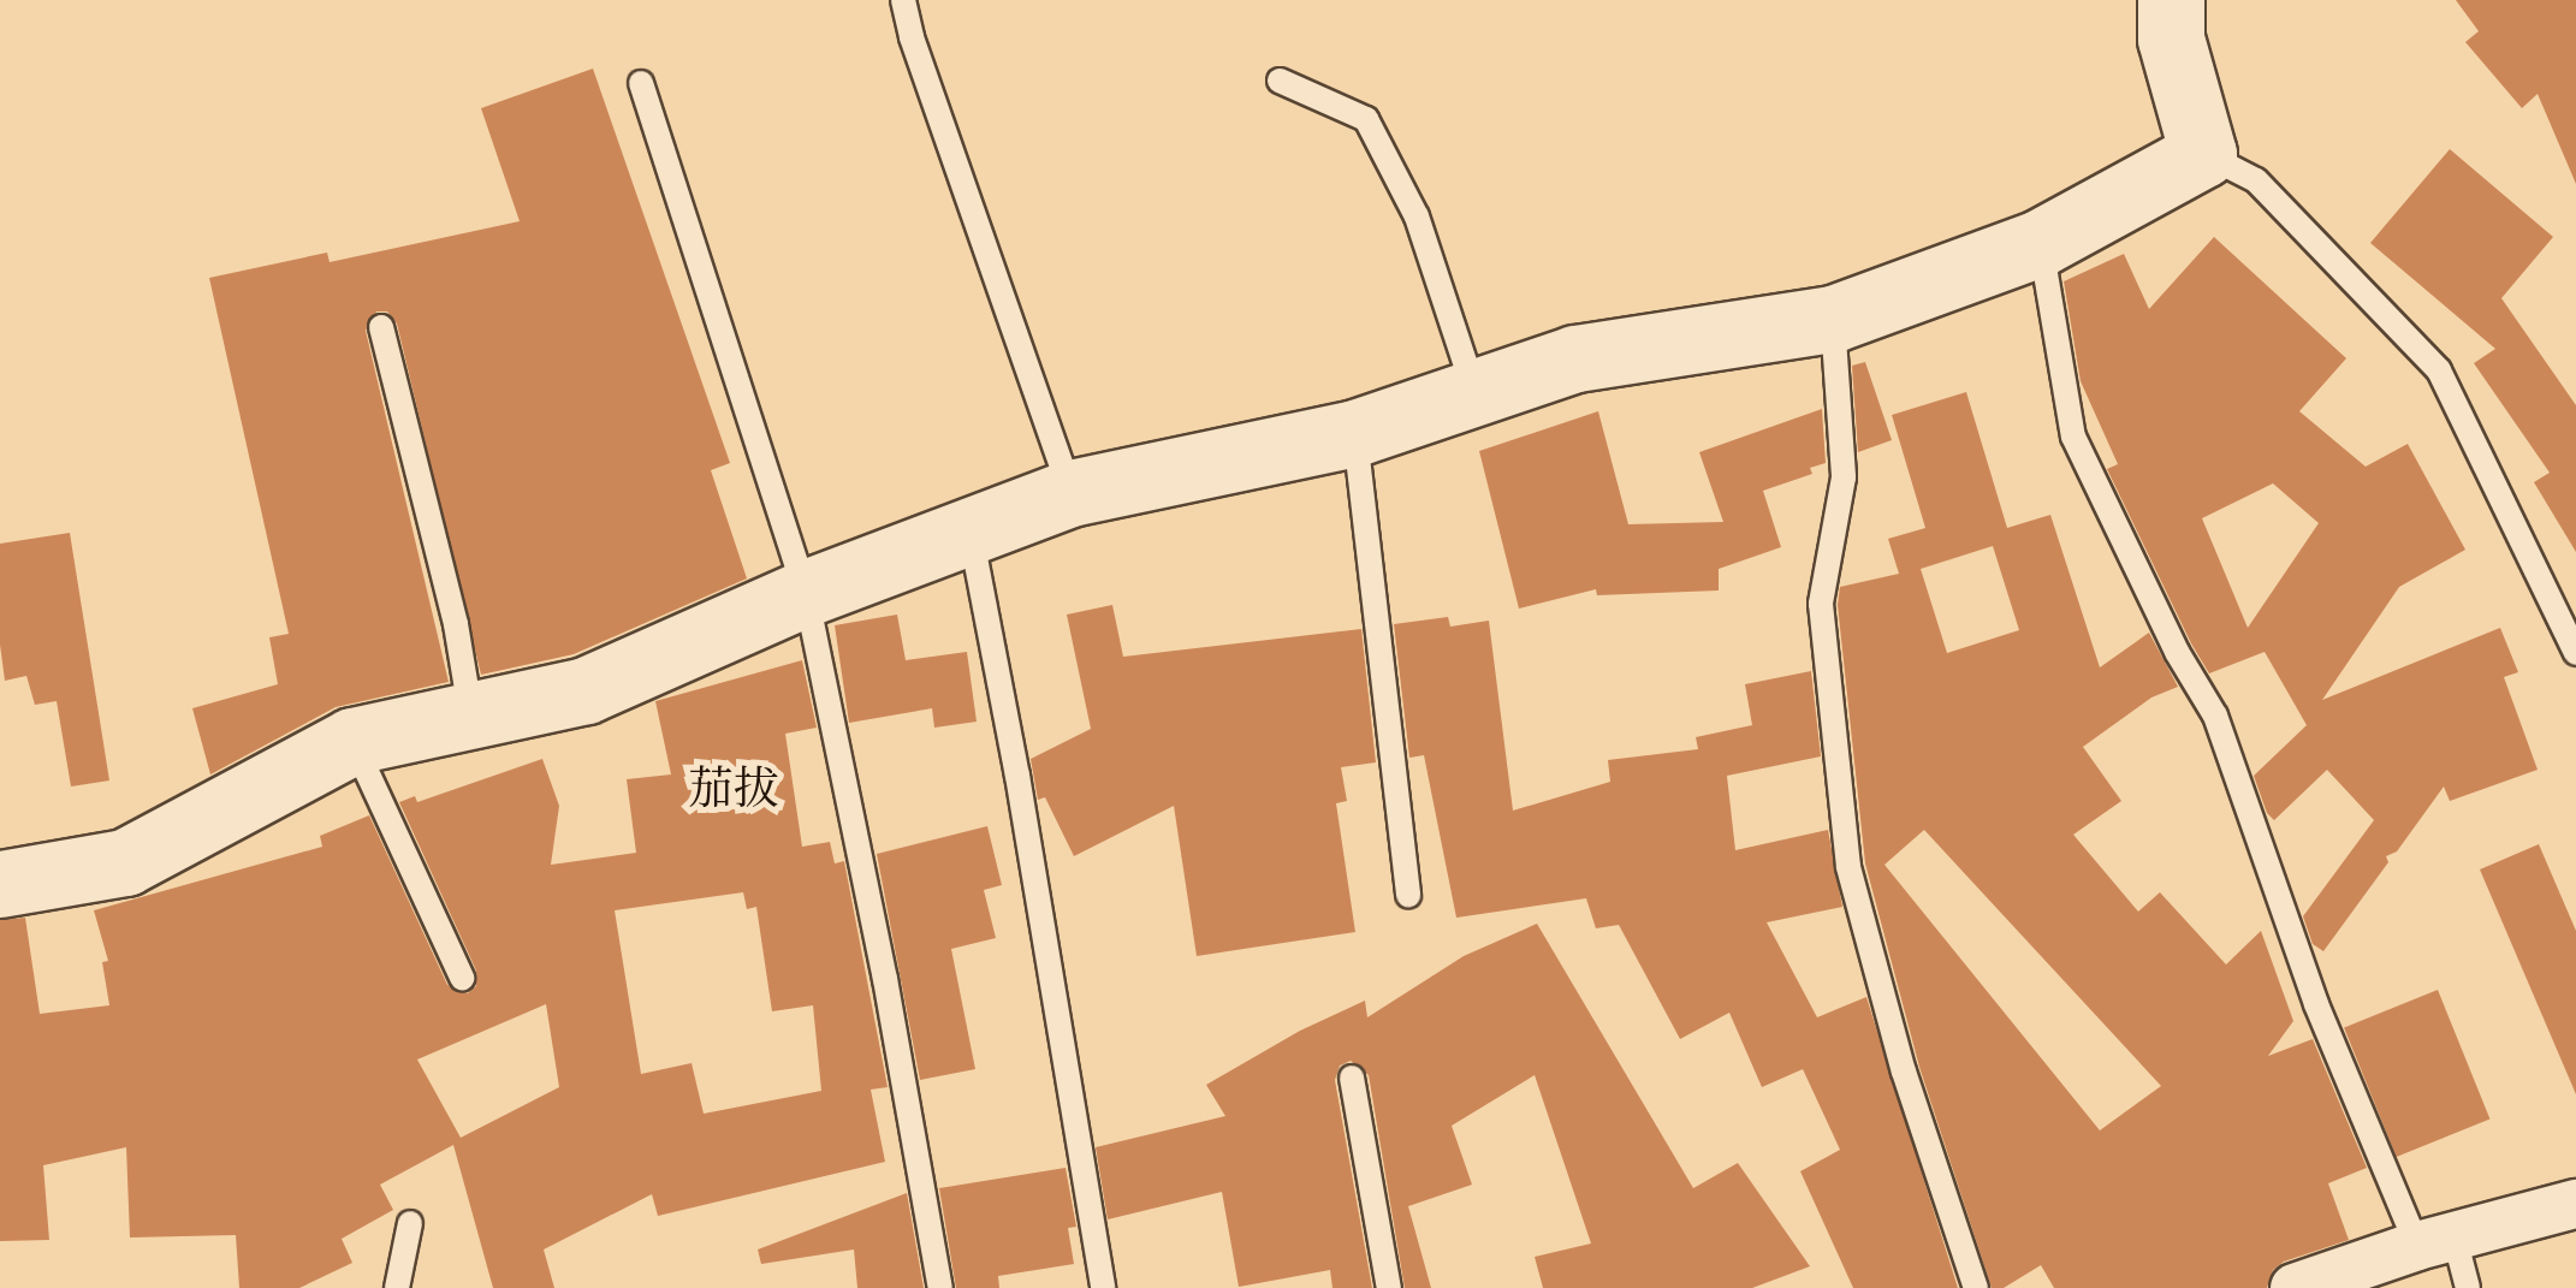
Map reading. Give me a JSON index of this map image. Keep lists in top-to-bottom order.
{
  "districts": ["茄拔"]
}
